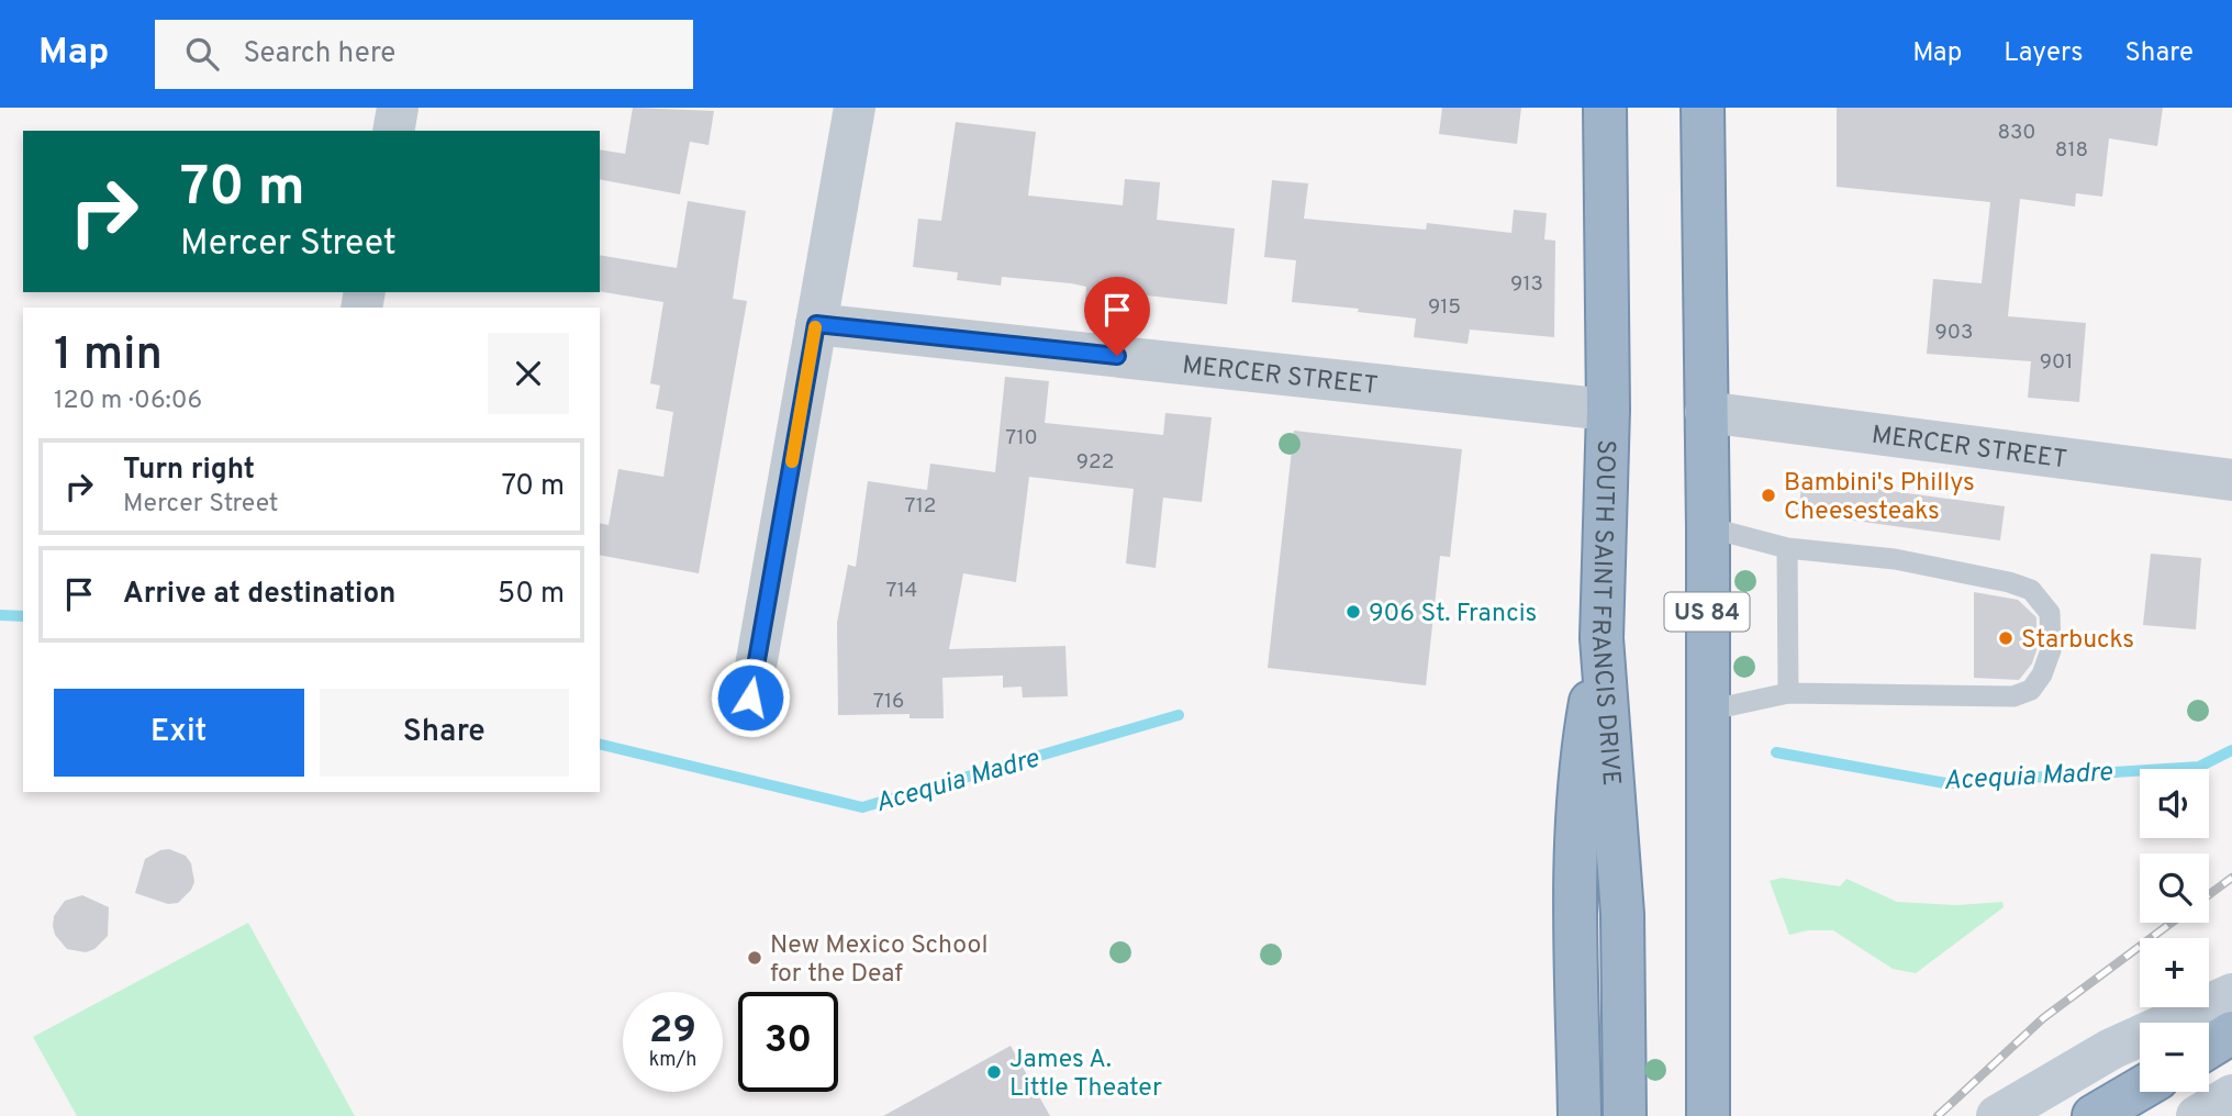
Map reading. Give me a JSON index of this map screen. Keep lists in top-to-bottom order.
{
  "streets": {
    "highway": ["SOUTH SAINT FRANCIS DRIVE", "US 84"],
    "street": ["MERCER STREET"]
  },
  "crossings": [
    ["MERCER STREET", "SOUTH SAINT FRANCIS DRIVE"],
    ["MERCER STREET", "US 84"]
  ],
  "water": ["Acequia Madre"],
  "places": [
    "Bambini's Phillys Cheesesteaks",
    "906 St. Francis",
    "Starbucks",
    "New Mexico School for the Deaf",
    "James A. Little Theater"
  ],
  "house_numbers": [
    "830",
    "818",
    "913",
    "915",
    "903",
    "901",
    "710",
    "922",
    "712",
    "714",
    "716"
  ],
  "page": {
    "header": "Map",
    "search": "Search here",
    "nav": ["Map", "Layers", "Share"],
    "turn": ["70 m", "Mercer Street"],
    "heading": ["1 min", "120 m · 06:06"],
    "list": [
      {
        "name": "Turn right",
        "note": "Mercer Street",
        "value": "70 m"
      },
      {
        "name": "Arrive at destination",
        "value": "50 m"
      }
    ],
    "buttons": ["Exit", "Share"],
    "map_buttons": ["+", "−"],
    "speed": "29 km/h",
    "limit": "30"
  }
}
